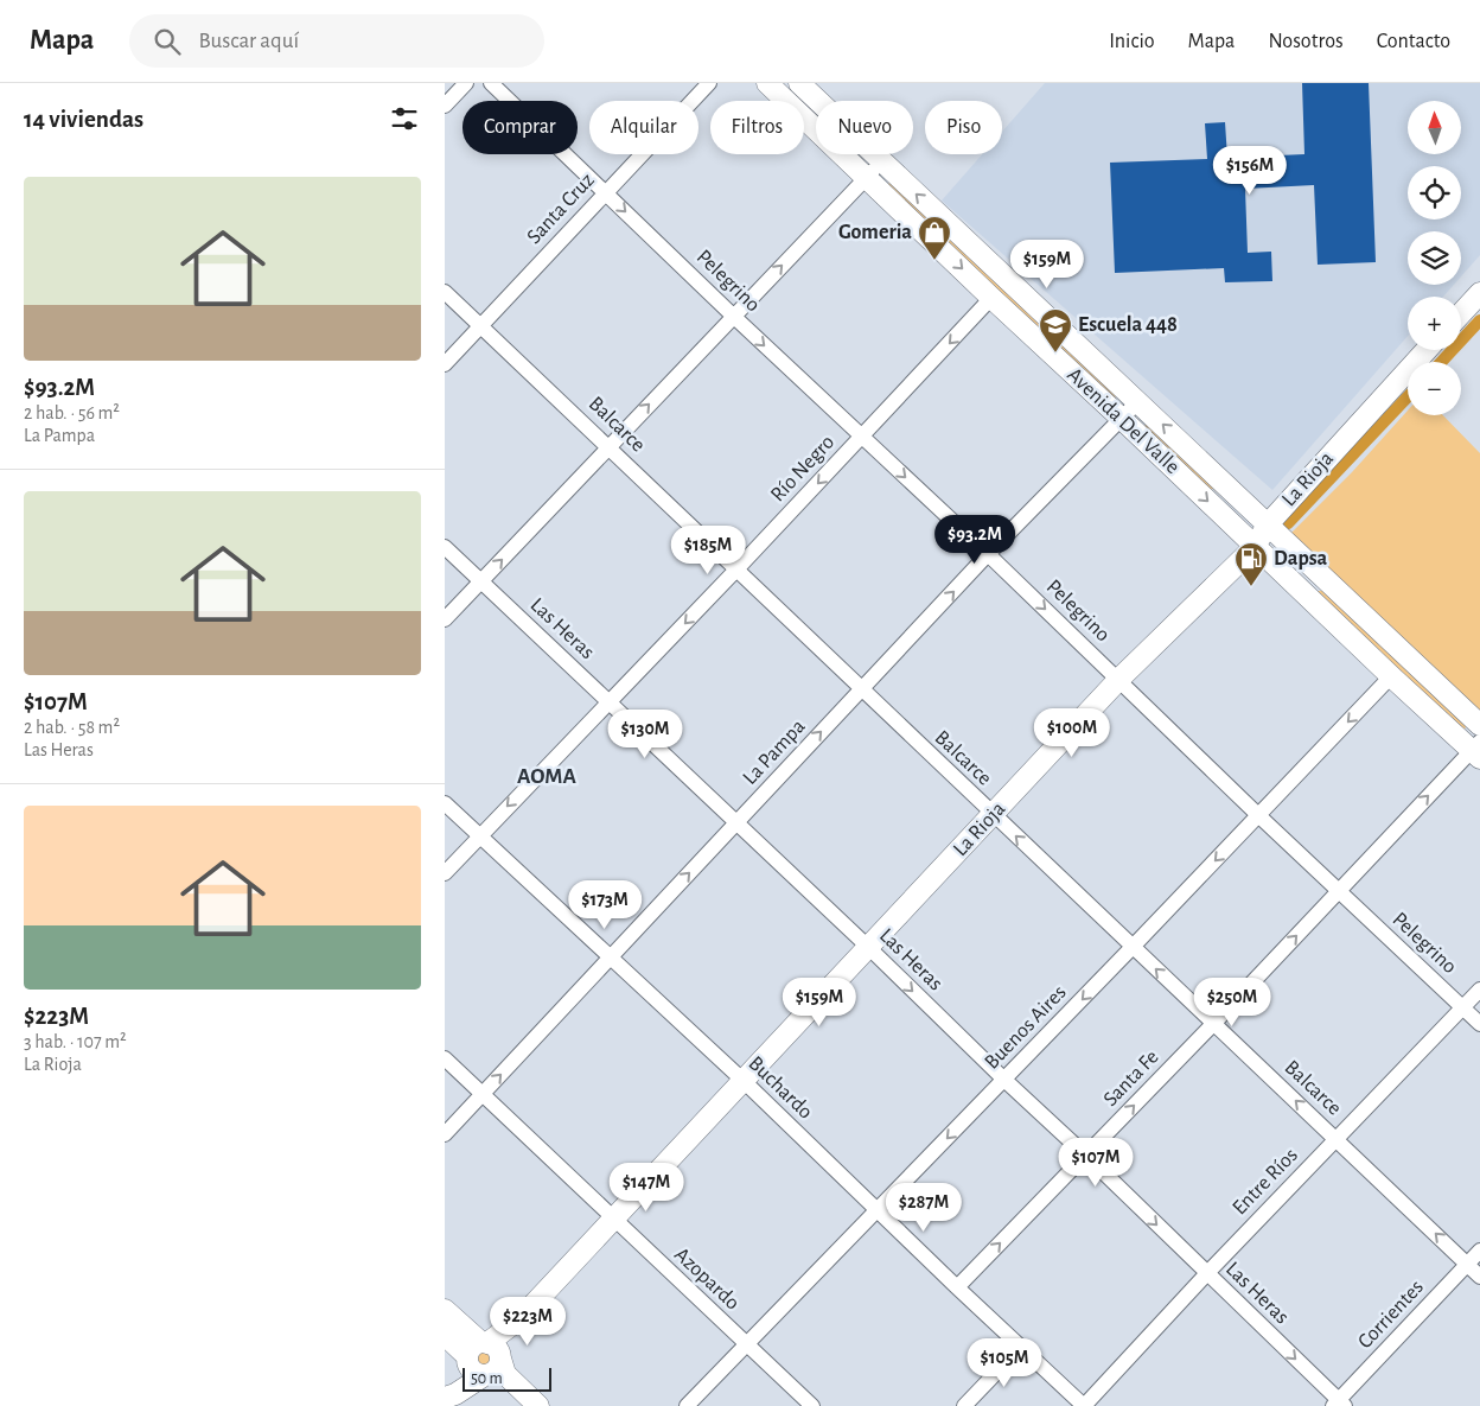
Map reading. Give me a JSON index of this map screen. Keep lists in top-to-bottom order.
{
  "streets": {
    "main road": ["Avenida Del Valle", "La Rioja"],
    "street": [
      "Santa Cruz",
      "Pelegrino",
      "Balcarce",
      "Río Negro",
      "Las Heras",
      "La Pampa",
      "Buenos Aires",
      "Santa Fe",
      "Buchardo",
      "Entre Ríos",
      "Azopardo",
      "Corrientes"
    ]
  },
  "crossings": [
    ["Santa Cruz", "Pelegrino"],
    ["Santa Cruz", "Balcarce"],
    ["Pelegrino", "Río Negro"],
    ["Pelegrino", "La Rioja"],
    ["Pelegrino", "La Pampa"],
    ["Pelegrino", "Buenos Aires"],
    ["Pelegrino", "Santa Fe"],
    ["Pelegrino", "Entre Ríos"],
    ["Avenida Del Valle", "Río Negro"],
    ["Avenida Del Valle", "La Rioja"],
    ["Avenida Del Valle", "La Pampa"],
    ["Avenida Del Valle", "Buenos Aires"],
    ["Avenida Del Valle", "Santa Fe"],
    ["Balcarce", "Río Negro"],
    ["Balcarce", "La Rioja"],
    ["Balcarce", "La Pampa"],
    ["Balcarce", "Buenos Aires"],
    ["Balcarce", "Santa Fe"],
    ["Balcarce", "Entre Ríos"],
    ["Balcarce", "Corrientes"],
    ["Río Negro", "Las Heras"],
    ["Río Negro", "Buchardo"],
    ["La Rioja", "Las Heras"],
    ["La Rioja", "Buchardo"],
    ["La Rioja", "Azopardo"],
    ["Las Heras", "La Pampa"],
    ["Las Heras", "Buenos Aires"],
    ["Las Heras", "Santa Fe"],
    ["Las Heras", "Entre Ríos"],
    ["Las Heras", "Corrientes"],
    ["La Pampa", "Buchardo"],
    ["La Pampa", "Azopardo"],
    ["Buenos Aires", "Buchardo"],
    ["Buenos Aires", "Azopardo"],
    ["Santa Fe", "Buchardo"],
    ["Buchardo", "Entre Ríos"]
  ],
  "one_way": [
    "Pelegrino",
    "Balcarce",
    "Río Negro",
    "Las Heras",
    "La Pampa",
    "Buenos Aires",
    "Santa Fe"
  ],
  "districts": ["AOMA"],
  "places": {
    "shop": ["Gomeria"],
    "school or university": ["Escuela 448"],
    "fuel station": ["Dapsa"]
  },
  "scale_bar": "50 m",
  "north": "top",
  "page": {
    "header": "Mapa",
    "search": "Buscar aquí",
    "nav": [
      "Inicio",
      "Mapa",
      "Nosotros",
      "Contacto"
    ],
    "heading": "14 viviendas",
    "map_buttons": ["+", "−"],
    "chip": [
      "Comprar",
      "Alquilar",
      "Filtros",
      "Nuevo",
      "Piso"
    ],
    "price": [
      "$156M",
      "$159M",
      "$93.2M",
      "$185M",
      "$100M",
      "$130M",
      "$173M",
      "$159M",
      "$250M",
      "$107M",
      "$147M",
      "$287M",
      "$223M",
      "$105M"
    ],
    "list": [
      {
        "name": "$93.2M",
        "note": "2 hab. · 56 m² · La Pampa"
      },
      {
        "name": "$107M",
        "note": "2 hab. · 58 m² · Las Heras"
      },
      {
        "name": "$223M",
        "note": "3 hab. · 107 m² · La Rioja"
      }
    ],
    "scale": "50 m"
  }
}
